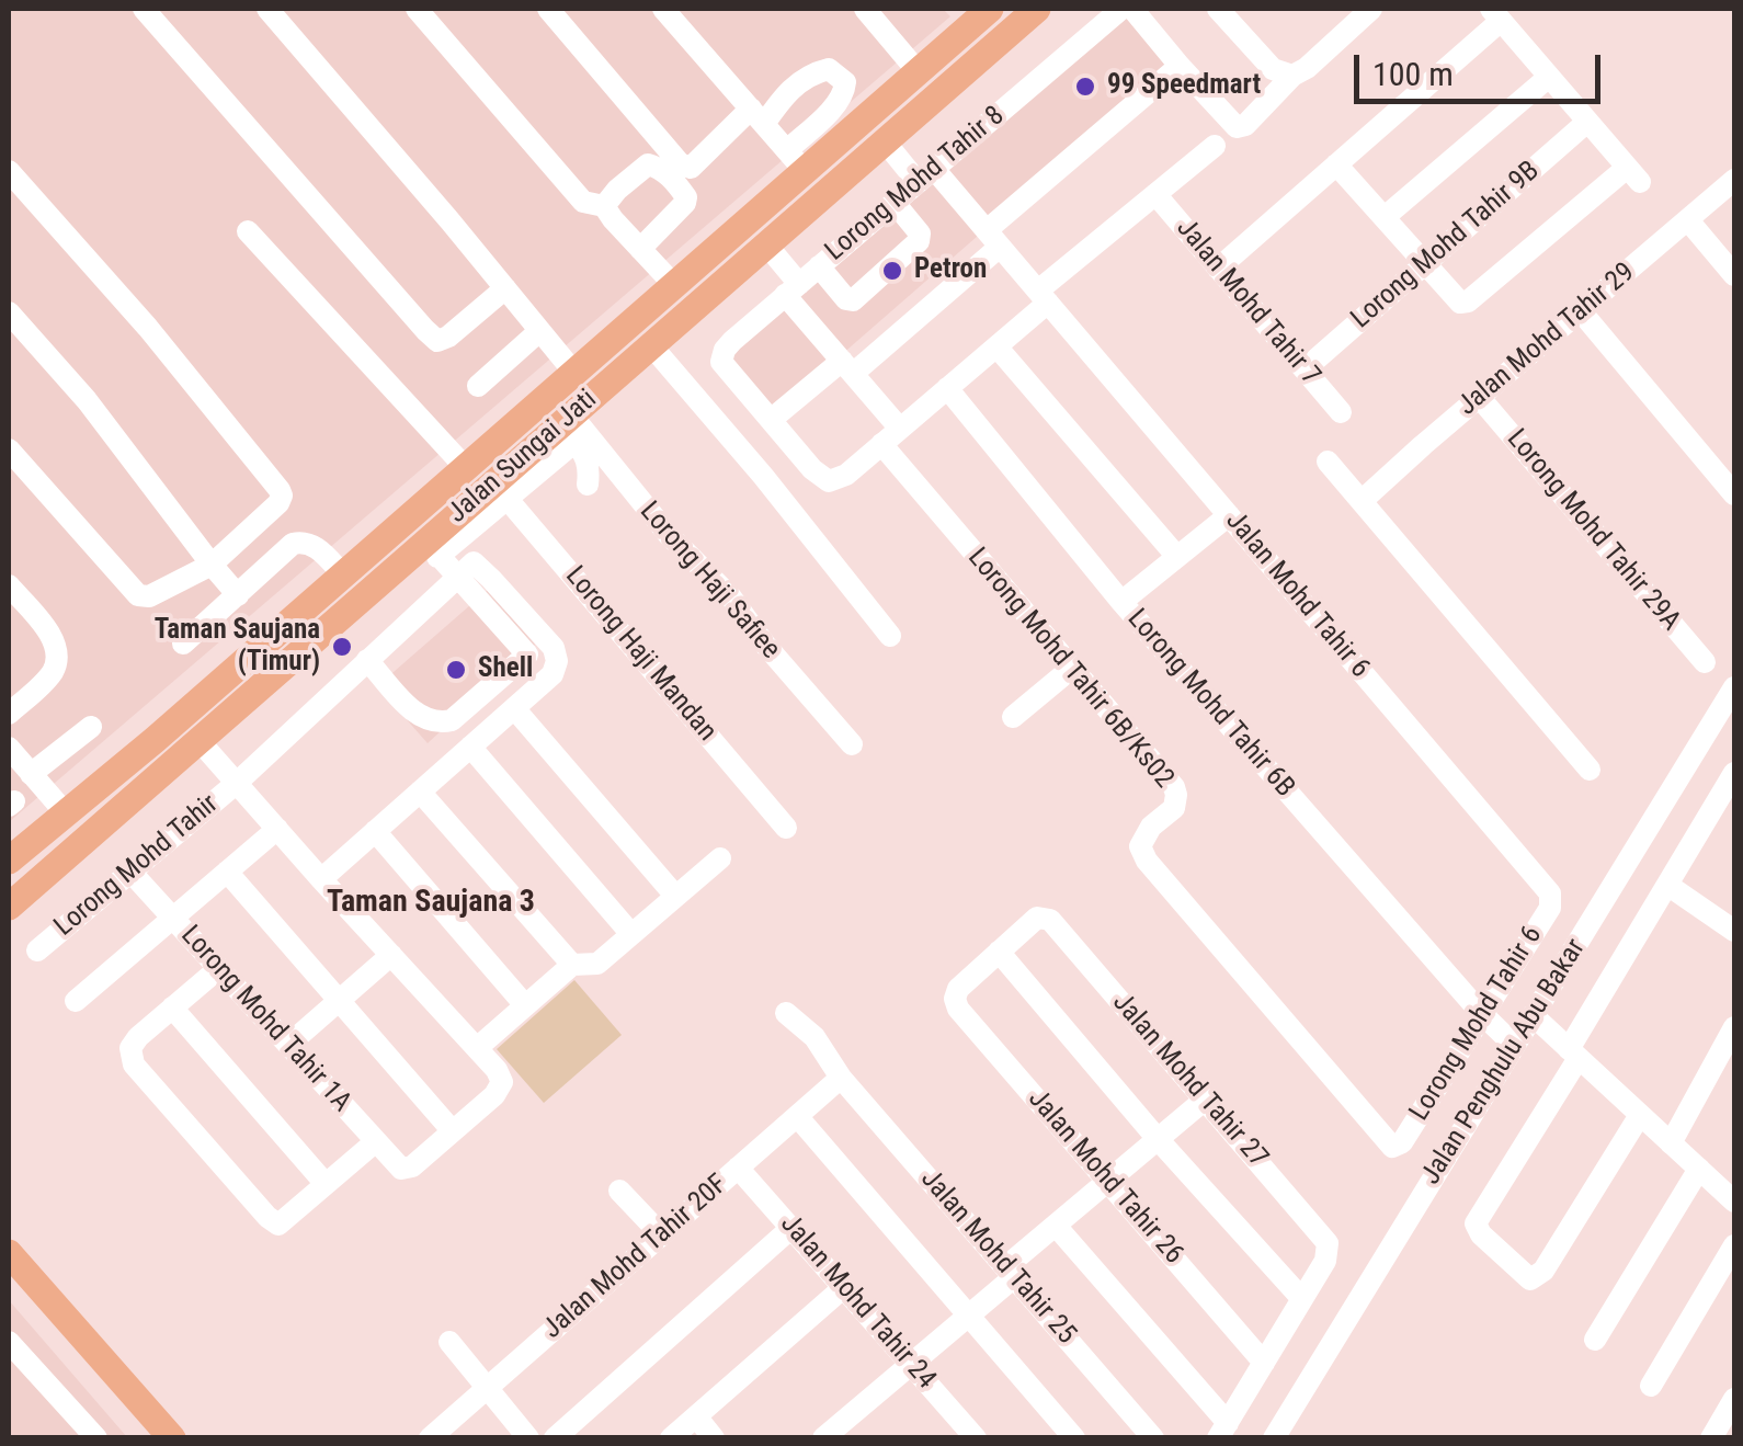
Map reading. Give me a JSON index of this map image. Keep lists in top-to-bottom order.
{
  "streets": {
    "main road": ["Jalan Sungai Jati"],
    "street": [
      "Lorong Mohd Tahir 8",
      "Lorong Mohd Tahir 9B",
      "Jalan Mohd Tahir 7",
      "Jalan Mohd Tahir 29",
      "Lorong Mohd Tahir 29A",
      "Lorong Haji Safiee",
      "Jalan Mohd Tahir 6",
      "Lorong Haji Mandan",
      "Lorong Mohd Tahir 6B/Ks02",
      "Lorong Mohd Tahir 6B",
      "Lorong Mohd Tahir",
      "Lorong Mohd Tahir 1A",
      "Lorong Mohd Tahir 6",
      "Jalan Penghulu Abu Bakar",
      "Jalan Mohd Tahir 27",
      "Jalan Mohd Tahir 26",
      "Jalan Mohd Tahir 20F",
      "Jalan Mohd Tahir 25",
      "Jalan Mohd Tahir 24"
    ]
  },
  "crossings": [
    ["Lorong Mohd Tahir 8", "Lorong Mohd Tahir 6B/Ks02"],
    ["Lorong Mohd Tahir 9B", "Jalan Mohd Tahir 7"],
    ["Jalan Mohd Tahir 29", "Lorong Mohd Tahir 29A"],
    ["Jalan Sungai Jati", "Lorong Haji Safiee"],
    ["Jalan Sungai Jati", "Lorong Haji Mandan"],
    ["Jalan Sungai Jati", "Lorong Mohd Tahir 6B/Ks02"],
    ["Jalan Mohd Tahir 6", "Lorong Mohd Tahir 6"],
    ["Lorong Mohd Tahir 6B/Ks02", "Lorong Mohd Tahir 6"],
    ["Lorong Mohd Tahir 6B", "Lorong Mohd Tahir 6"],
    ["Lorong Mohd Tahir 6B", "Jalan Penghulu Abu Bakar"],
    ["Lorong Mohd Tahir", "Lorong Mohd Tahir 1A"],
    ["Jalan Mohd Tahir 27", "Jalan Mohd Tahir 26"],
    ["Jalan Mohd Tahir 20F", "Jalan Mohd Tahir 25"],
    ["Jalan Mohd Tahir 20F", "Jalan Mohd Tahir 24"]
  ],
  "districts": ["Taman Saujana 3"],
  "places": [
    "99 Speedmart",
    "Petron",
    "Taman Saujana (Timur)",
    "Shell"
  ],
  "scale_bar": "100 m"
}
